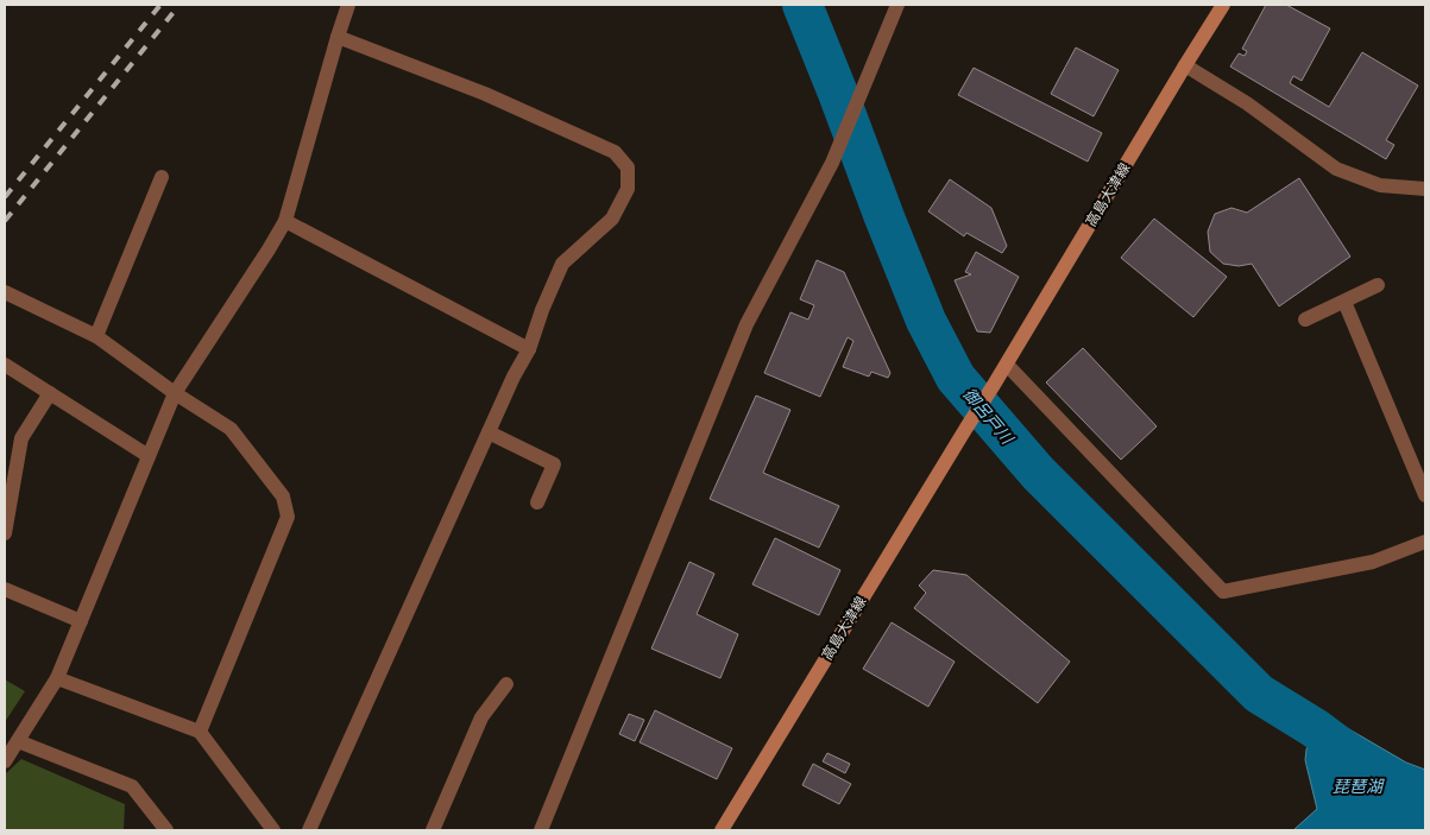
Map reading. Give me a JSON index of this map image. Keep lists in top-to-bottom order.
{
  "streets": {
    "main road": ["高島大津線"]
  },
  "water": ["御呂戸川", "琵琶湖"]
}
